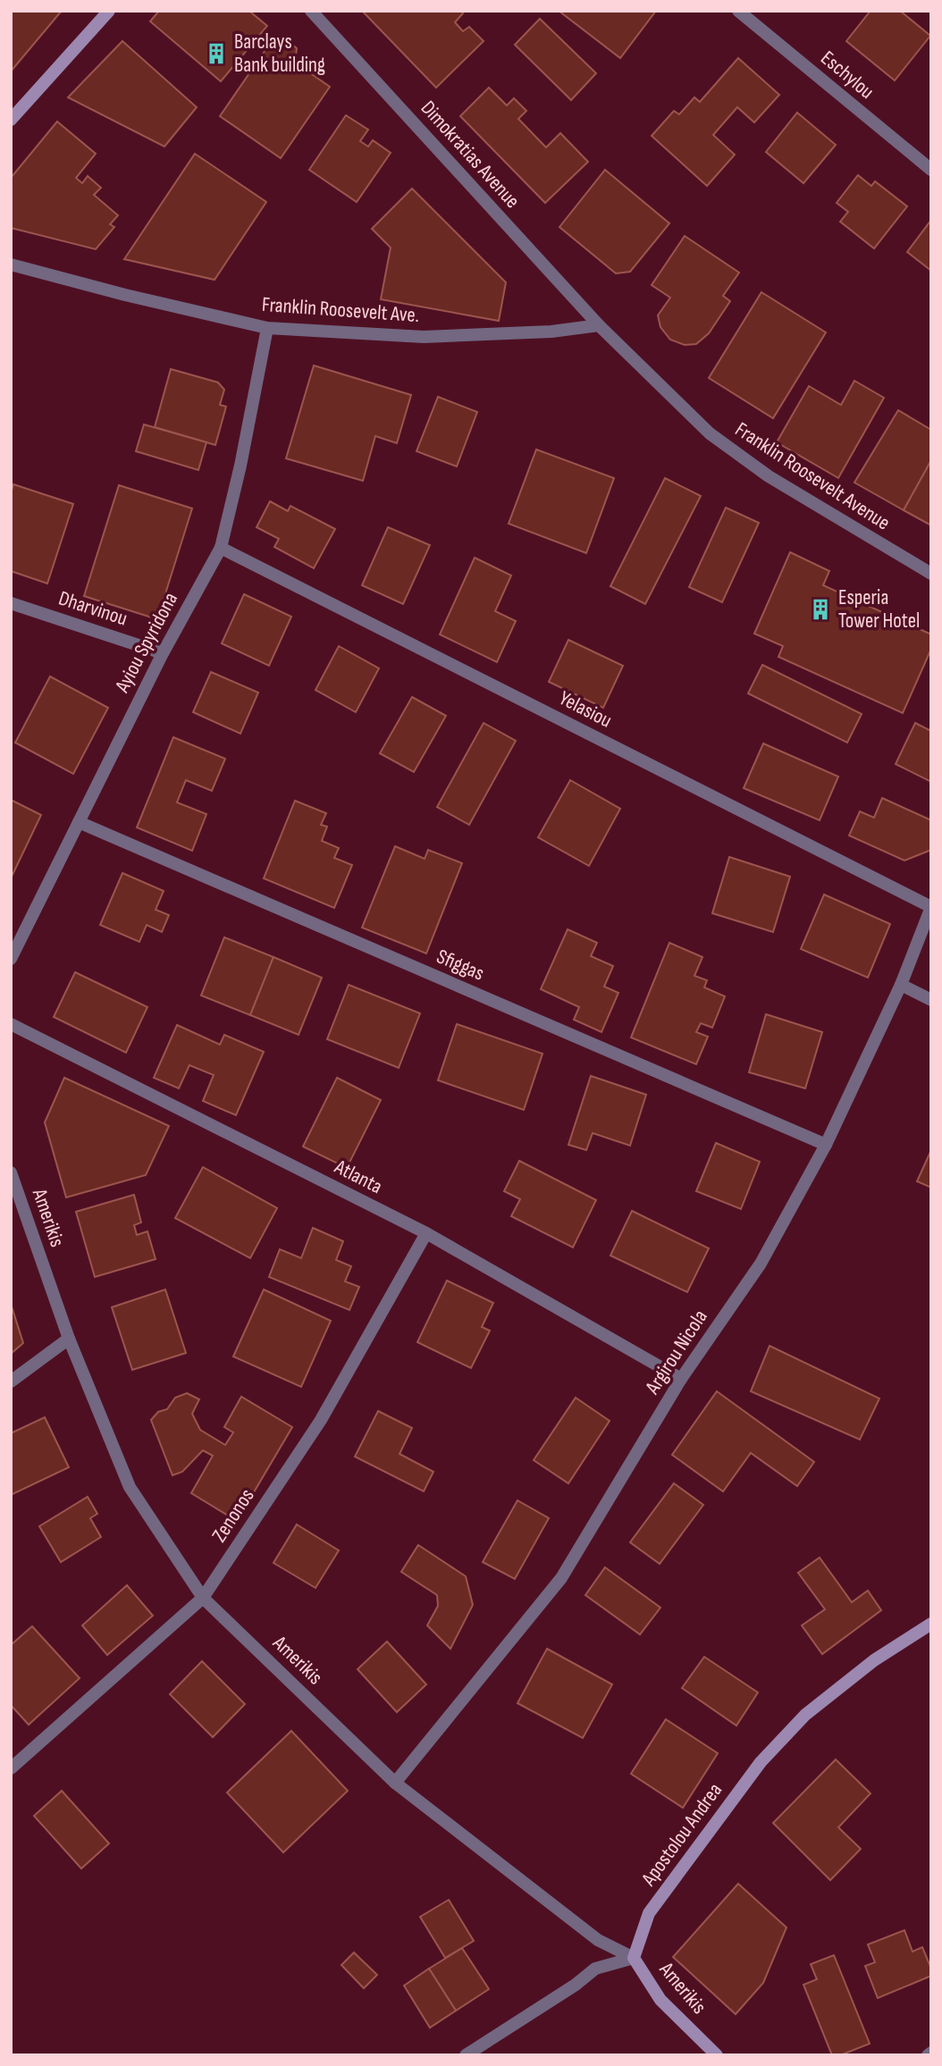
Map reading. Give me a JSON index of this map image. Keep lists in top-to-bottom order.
{
  "streets": {
    "street": [
      "Eschylou",
      "Dimokratias Avenue",
      "Franklin Roosevelt Ave.",
      "Franklin Roosevelt Avenue",
      "Dharvinou",
      "Ayiou Spyridona",
      "Yelasiou",
      "Sfiggas",
      "Atlanta",
      "Amerikis",
      "Argirou Nicola",
      "Zenonos",
      "Apostolou Andrea"
    ]
  },
  "crossings": [
    ["Dimokratias Avenue", "Franklin Roosevelt Ave."],
    ["Dimokratias Avenue", "Franklin Roosevelt Avenue"],
    ["Franklin Roosevelt Ave.", "Franklin Roosevelt Avenue"],
    ["Franklin Roosevelt Ave.", "Ayiou Spyridona"],
    ["Dharvinou", "Ayiou Spyridona"],
    ["Ayiou Spyridona", "Yelasiou"],
    ["Ayiou Spyridona", "Sfiggas"],
    ["Yelasiou", "Argirou Nicola"],
    ["Sfiggas", "Argirou Nicola"],
    ["Atlanta", "Argirou Nicola"],
    ["Atlanta", "Zenonos"],
    ["Amerikis", "Argirou Nicola"],
    ["Amerikis", "Zenonos"],
    ["Amerikis", "Apostolou Andrea"]
  ],
  "places": {
    "building": ["Barclays Bank building", "Esperia Tower Hotel"]
  }
}
